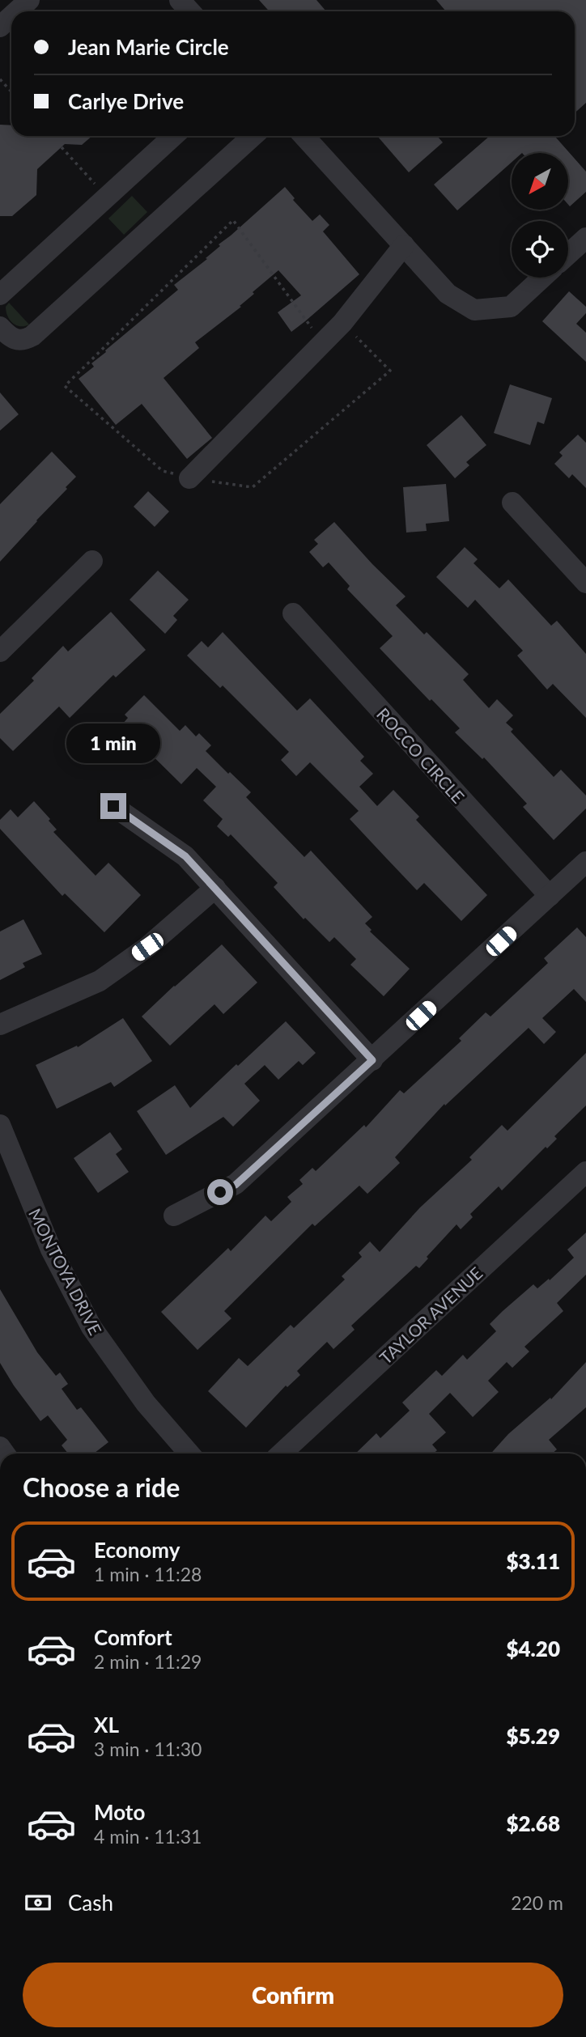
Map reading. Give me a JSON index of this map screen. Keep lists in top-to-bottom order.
{
  "streets": {
    "street": ["ROCCO CIRCLE", "MONTOYA DRIVE", "TAYLOR AVENUE"]
  },
  "north": "bottom left",
  "page": {
    "banner": ["Jean Marie Circle", "Carlye Drive"],
    "bubble": "1 min",
    "heading": "Choose a ride",
    "list": [
      {
        "name": "Economy",
        "note": "1 min · 11:28",
        "value": "$3.11"
      },
      {
        "name": "Comfort",
        "note": "2 min · 11:29",
        "value": "$4.20"
      },
      {
        "name": "XL",
        "note": "3 min · 11:30",
        "value": "$5.29"
      },
      {
        "name": "Moto",
        "note": "4 min · 11:31",
        "value": "$2.68"
      }
    ],
    "pay": ["Cash", "220 m"],
    "buttons": "Confirm"
  }
}
